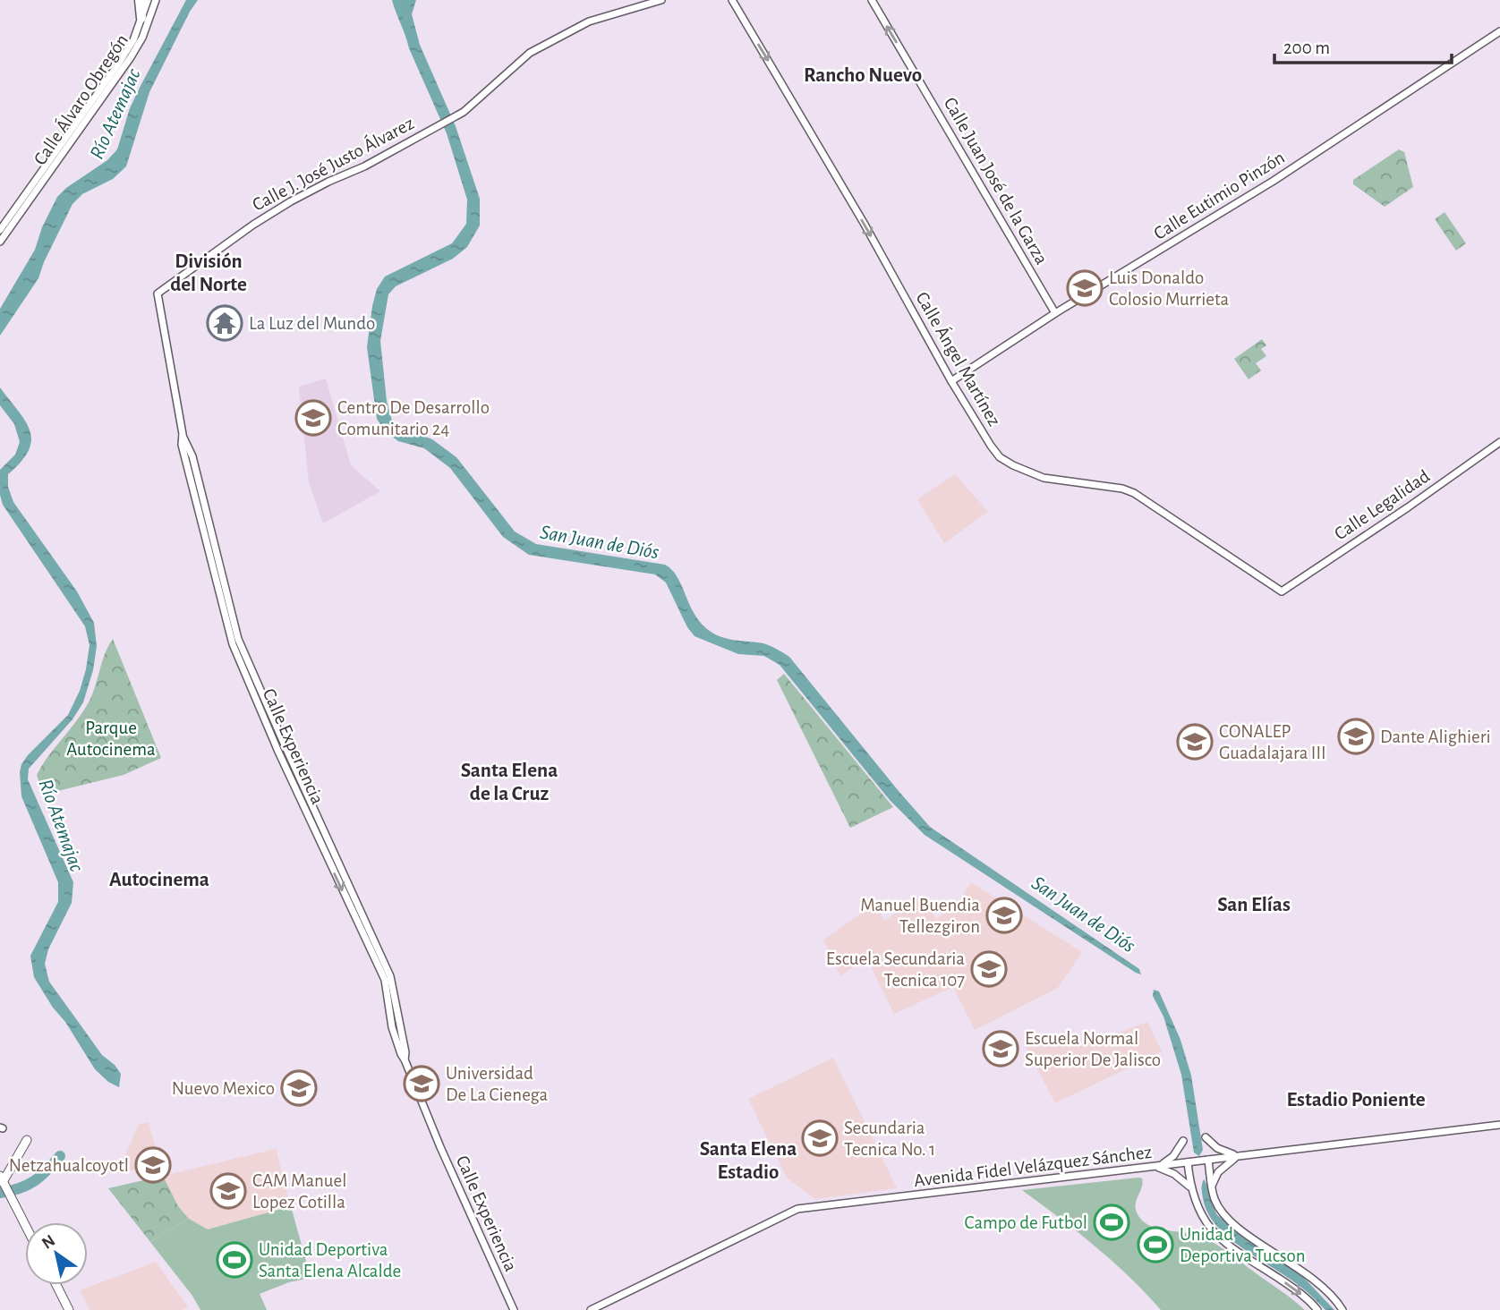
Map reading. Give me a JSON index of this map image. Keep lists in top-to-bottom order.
{
  "streets": {
    "street": [
      "Calle Álvaro Obregón",
      "Calle J. José Justo Álvarez",
      "Calle Juan José de la Garza",
      "Calle Eutimio Pinzón",
      "Calle Ángel Martínez",
      "Calle Legalidad",
      "Calle Experiencia",
      "Avenida Fidel Velázquez Sánchez"
    ]
  },
  "crossings": [
    ["Calle J. José Justo Álvarez", "Calle Experiencia"],
    ["Calle Juan José de la Garza", "Calle Eutimio Pinzón"],
    ["Calle Eutimio Pinzón", "Calle Ángel Martínez"],
    ["Calle Ángel Martínez", "Calle Legalidad"]
  ],
  "one_way": ["Calle Juan José de la Garza", "Calle Ángel Martínez"],
  "districts": [
    "Rancho Nuevo",
    "División del Norte",
    "Santa Elena de la Cruz",
    "Autocinema",
    "San Elías",
    "Estadio Poniente",
    "Santa Elena Estadio"
  ],
  "water": ["Río Atemajac", "San Juan de Diós"],
  "parks": ["Parque Autocinema"],
  "places": {
    "school or university": [
      "Luis Donaldo Colosio Murrieta",
      "Centro De Desarrollo Comunitario 24",
      "Dante Alighieri",
      "CONALEP Guadalajara III",
      "Manuel Buendia Tellezgiron",
      "Escuela Secundaria Tecnica 107",
      "Escuela Normal Superior De Jalisco",
      "Universidad De La Cienega",
      "Nuevo Mexico",
      "Secundaria Tecnica No. 1",
      "Netzahualcoyotl",
      "CAM Manuel Lopez Cotilla"
    ],
    "temple": ["La Luz del Mundo"],
    "sports": ["Campo de Futbol", "Unidad Deportiva Tucson", "Unidad Deportiva Santa Elena Alcalde"]
  },
  "scale_bar": "200 m",
  "north": "top left"
}
